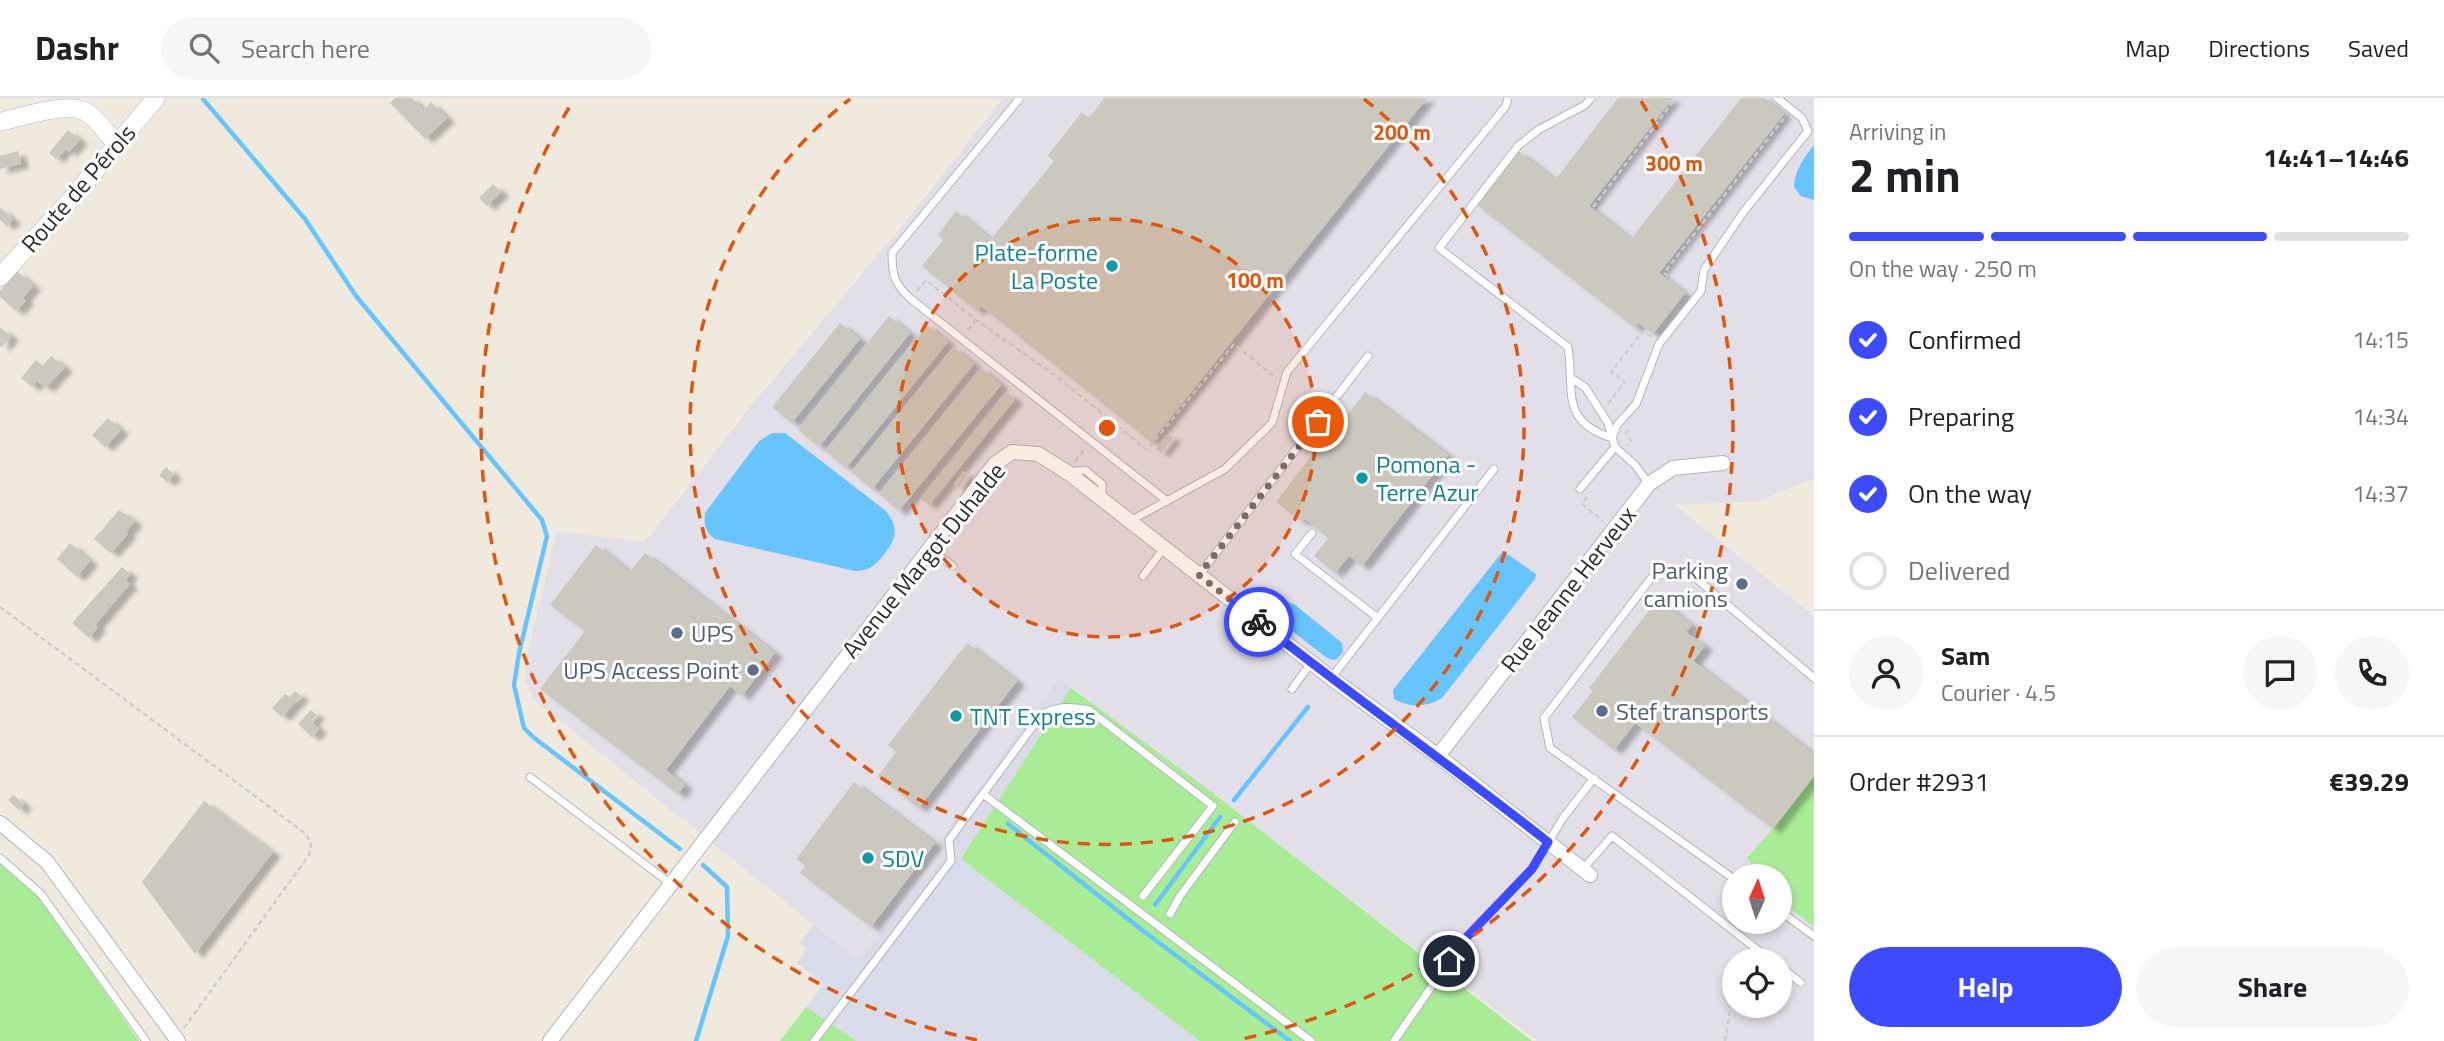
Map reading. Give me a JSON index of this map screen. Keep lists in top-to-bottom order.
{
  "streets": {
    "street": ["Route de Pérols", "Avenue Margot Duhalde", "Rue Jeanne Herveux"]
  },
  "crossings": [
    ["Avenue Margot Duhalde", "Rue Jeanne Herveux"]
  ],
  "places": [
    "Plate-forme La Poste",
    "Pomona - Terre Azur",
    "Parking camions",
    "UPS",
    "UPS Access Point",
    "Stef transports",
    "TNT Express",
    "SDV"
  ],
  "north": "top",
  "page": {
    "header": "Dashr",
    "search": "Search here",
    "nav": ["Map", "Directions", "Saved"],
    "heading": ["2 min", "Arriving in", "14:41–14:46"],
    "panel": [
      "Sam",
      "Courier · 4.5",
      "Order #2931",
      "€39.29"
    ],
    "bar": "On the way · 250 m",
    "list": [
      ["Confirmed", "14:15"],
      ["Preparing", "14:34"],
      ["On the way", "14:37"],
      "Delivered"
    ],
    "buttons": ["Help", "Share"]
  },
  "rings": ["200 m", "300 m", "100 m"]
}
